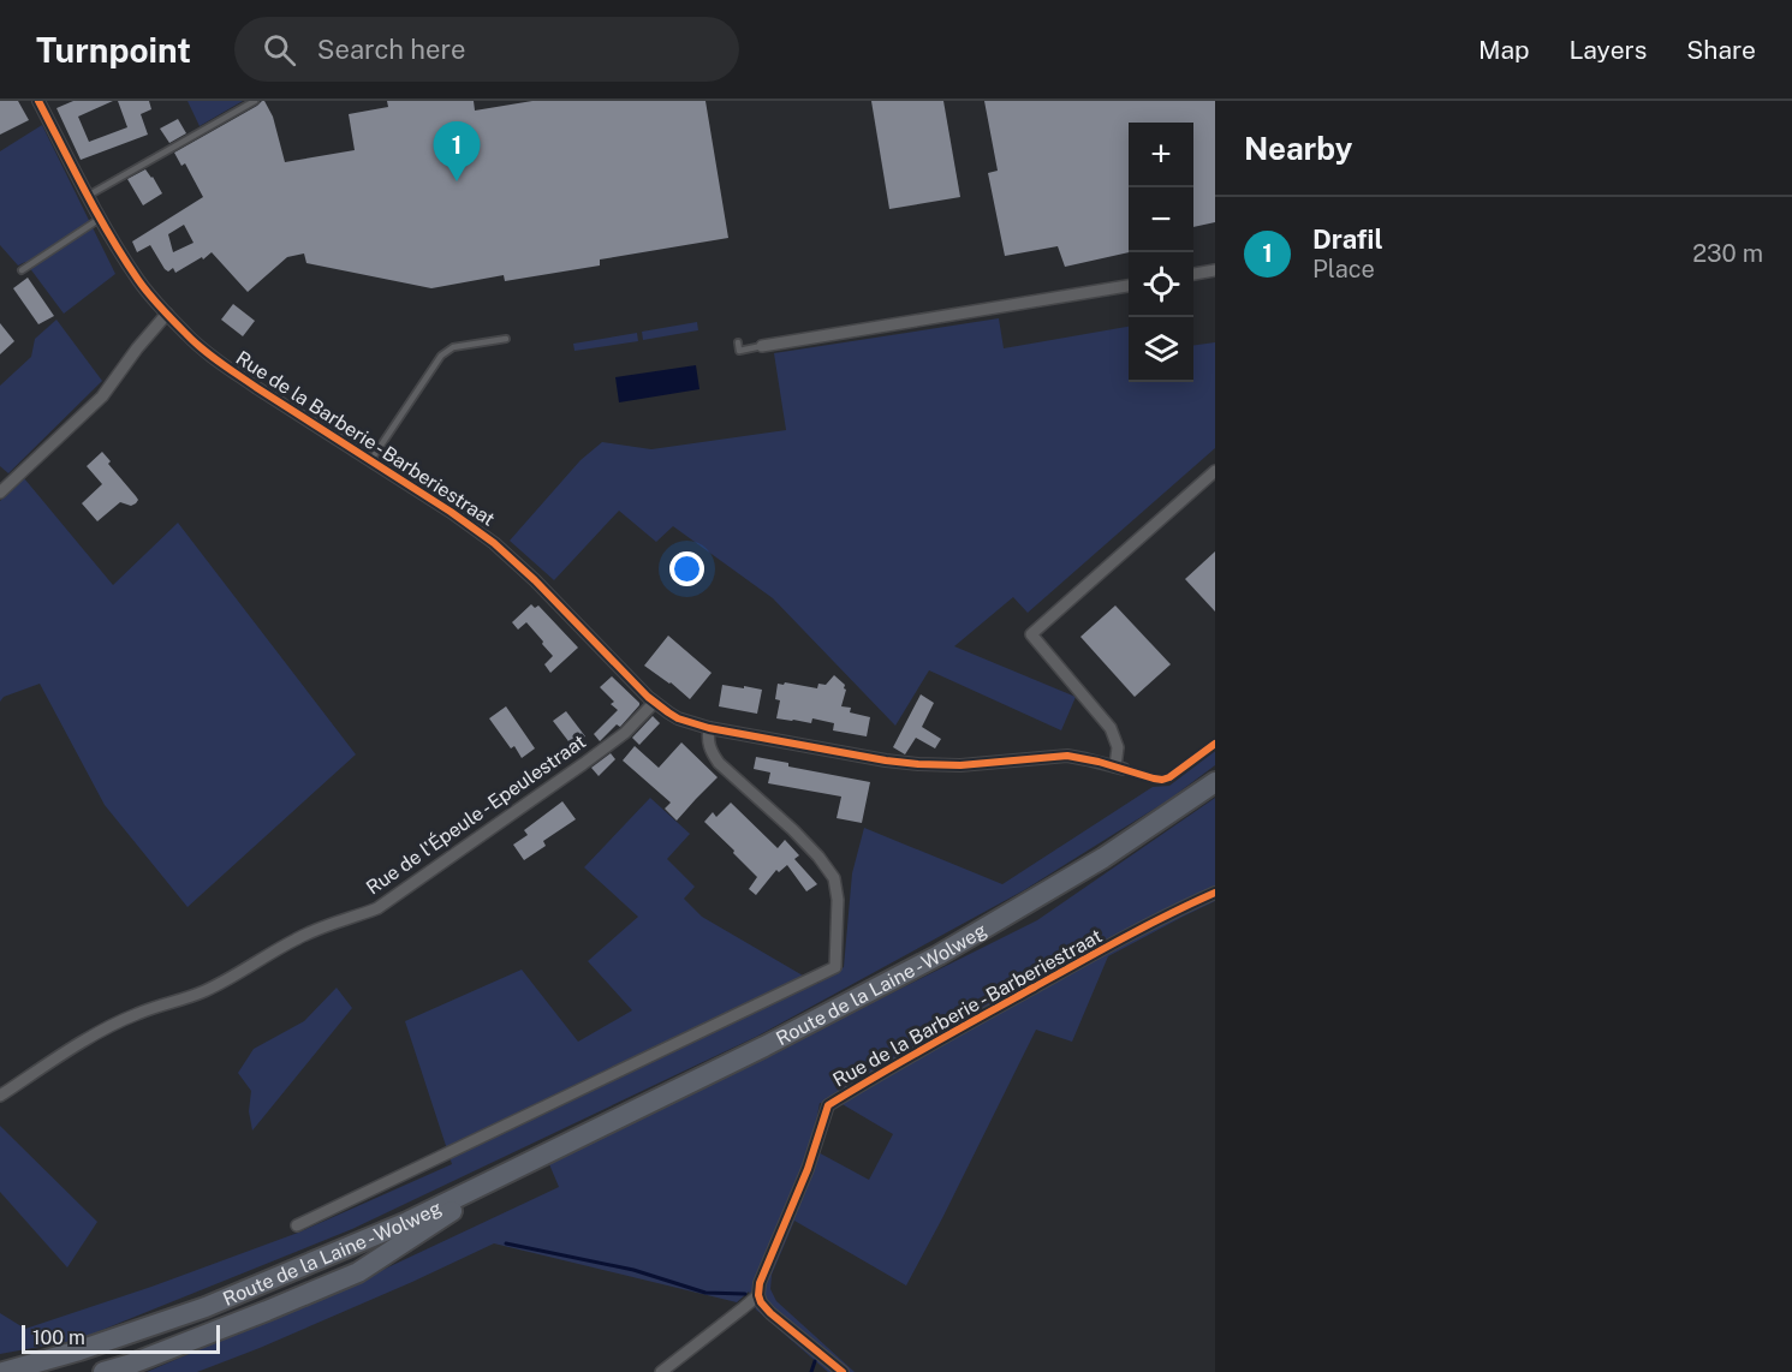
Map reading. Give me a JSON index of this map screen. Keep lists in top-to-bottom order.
{
  "streets": {
    "highway": ["Route de la Laine - Wolweg"],
    "street": ["Rue de la Barberie - Barberiestraat", "Rue de l'Épeule - Epeulestraat"]
  },
  "crossings": [
    ["Rue de la Barberie - Barberiestraat", "Rue de l'Épeule - Epeulestraat"]
  ],
  "scale_bar": "100 m",
  "page": {
    "header": "Turnpoint",
    "search": "Search here",
    "nav": ["Map", "Layers", "Share"],
    "heading": "Nearby",
    "pins": "1",
    "map_buttons": ["+", "−"],
    "list": [
      {
        "mark": "1",
        "name": "Drafil",
        "note": "Place",
        "value": "230 m"
      }
    ],
    "scale": "100 m"
  }
}
